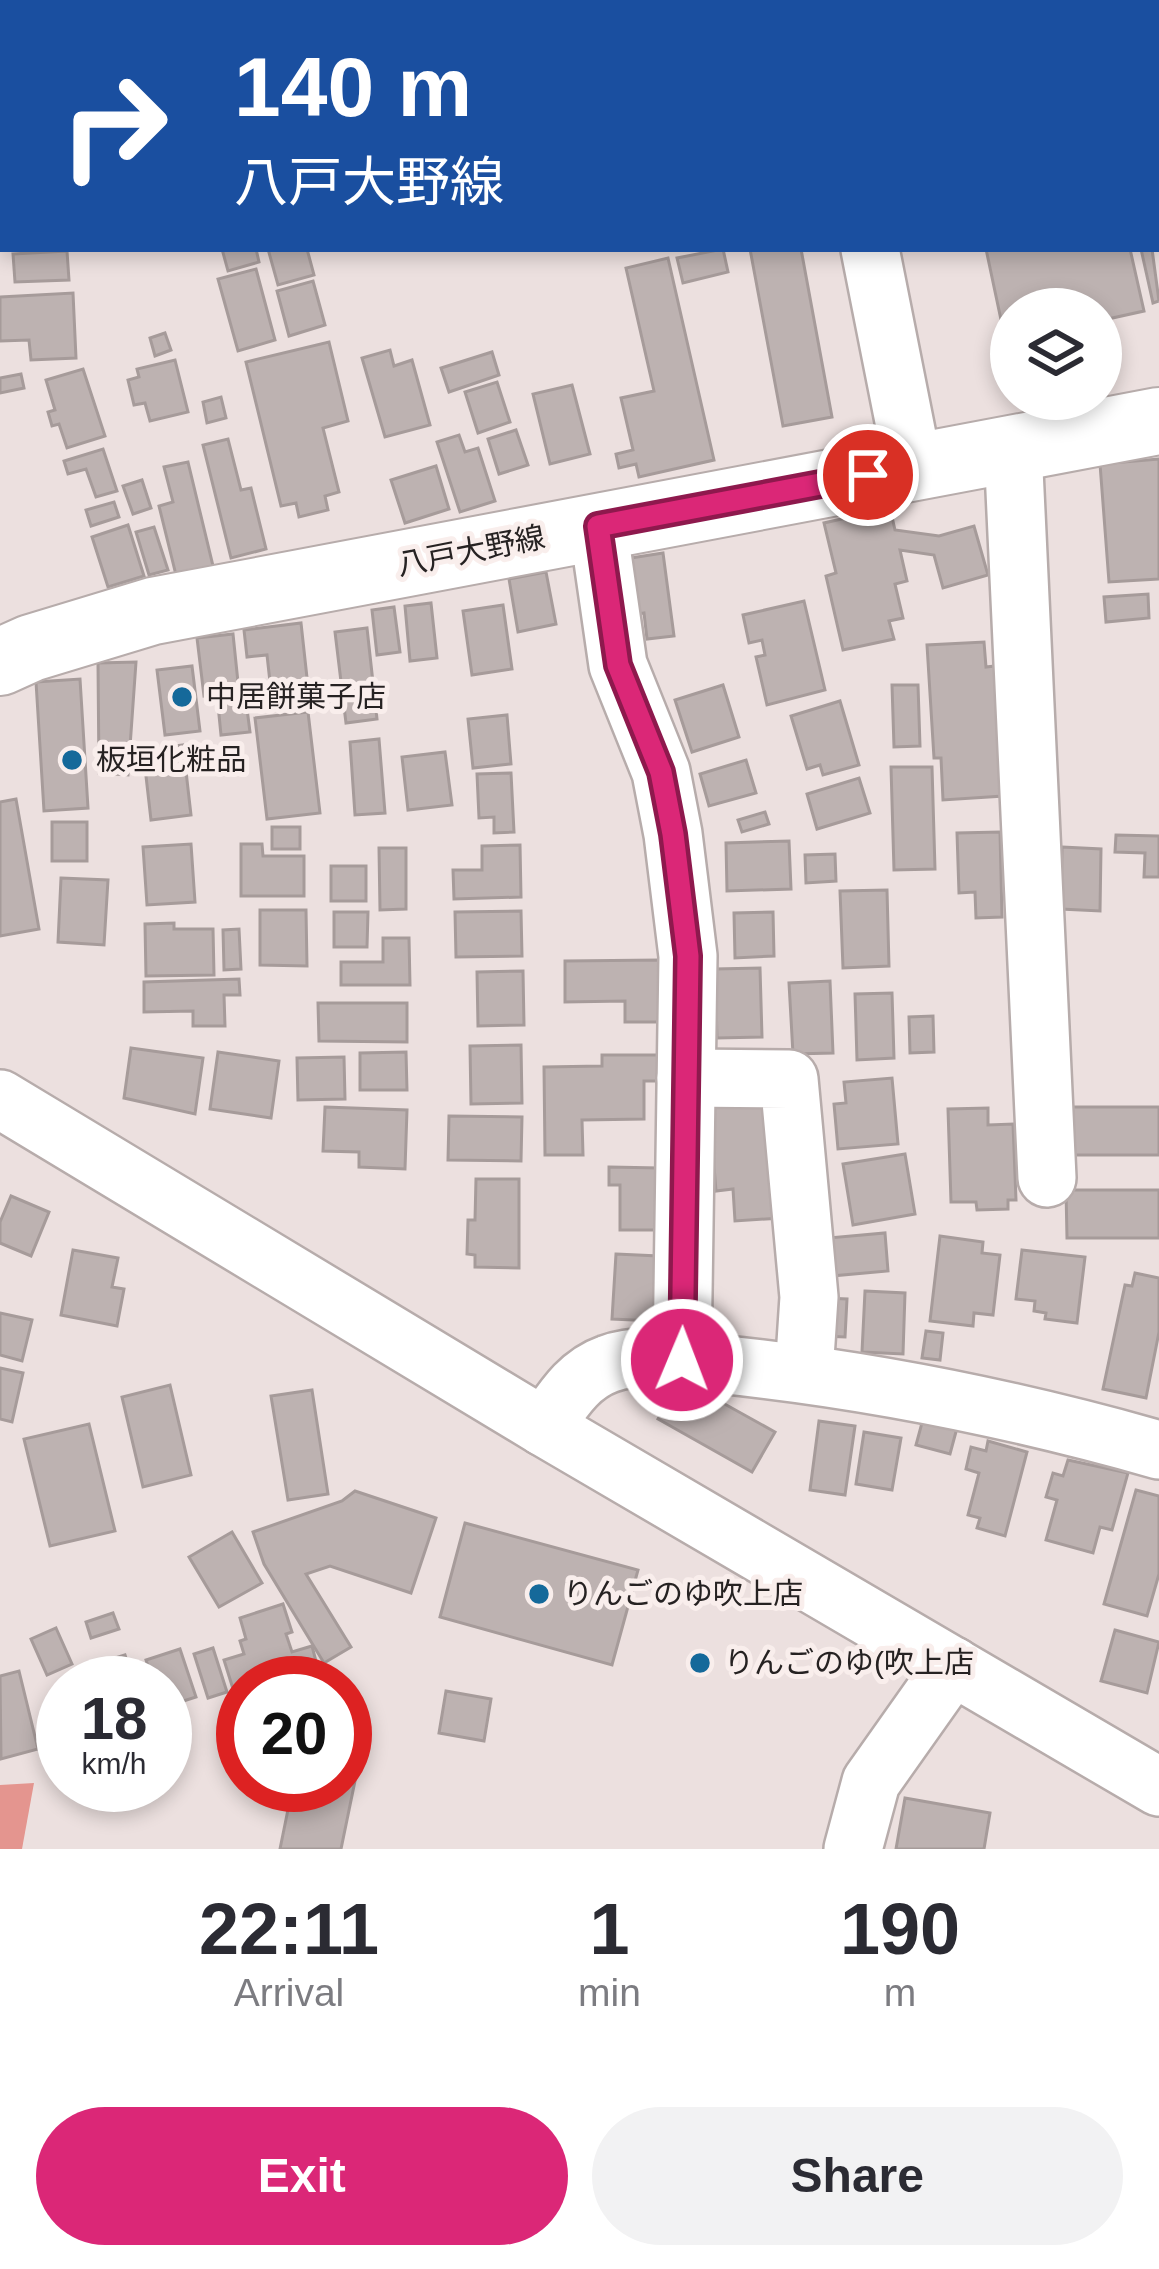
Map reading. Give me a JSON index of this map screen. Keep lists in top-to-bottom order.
{
  "streets": {
    "main road": ["八戸大野線"]
  },
  "places": [
    "中居餅菓子店",
    "板垣化粧品",
    "りんごのゆ吹上店",
    "りんごのゆ(吹上店"
  ],
  "page": {
    "turn": ["140 m", "八戸大野線"],
    "speed": "18 km/h",
    "limit": "20",
    "eta": [
      "22:11",
      "Arrival",
      "1",
      "min",
      "190",
      "m"
    ],
    "buttons": ["Exit", "Share"]
  }
}
